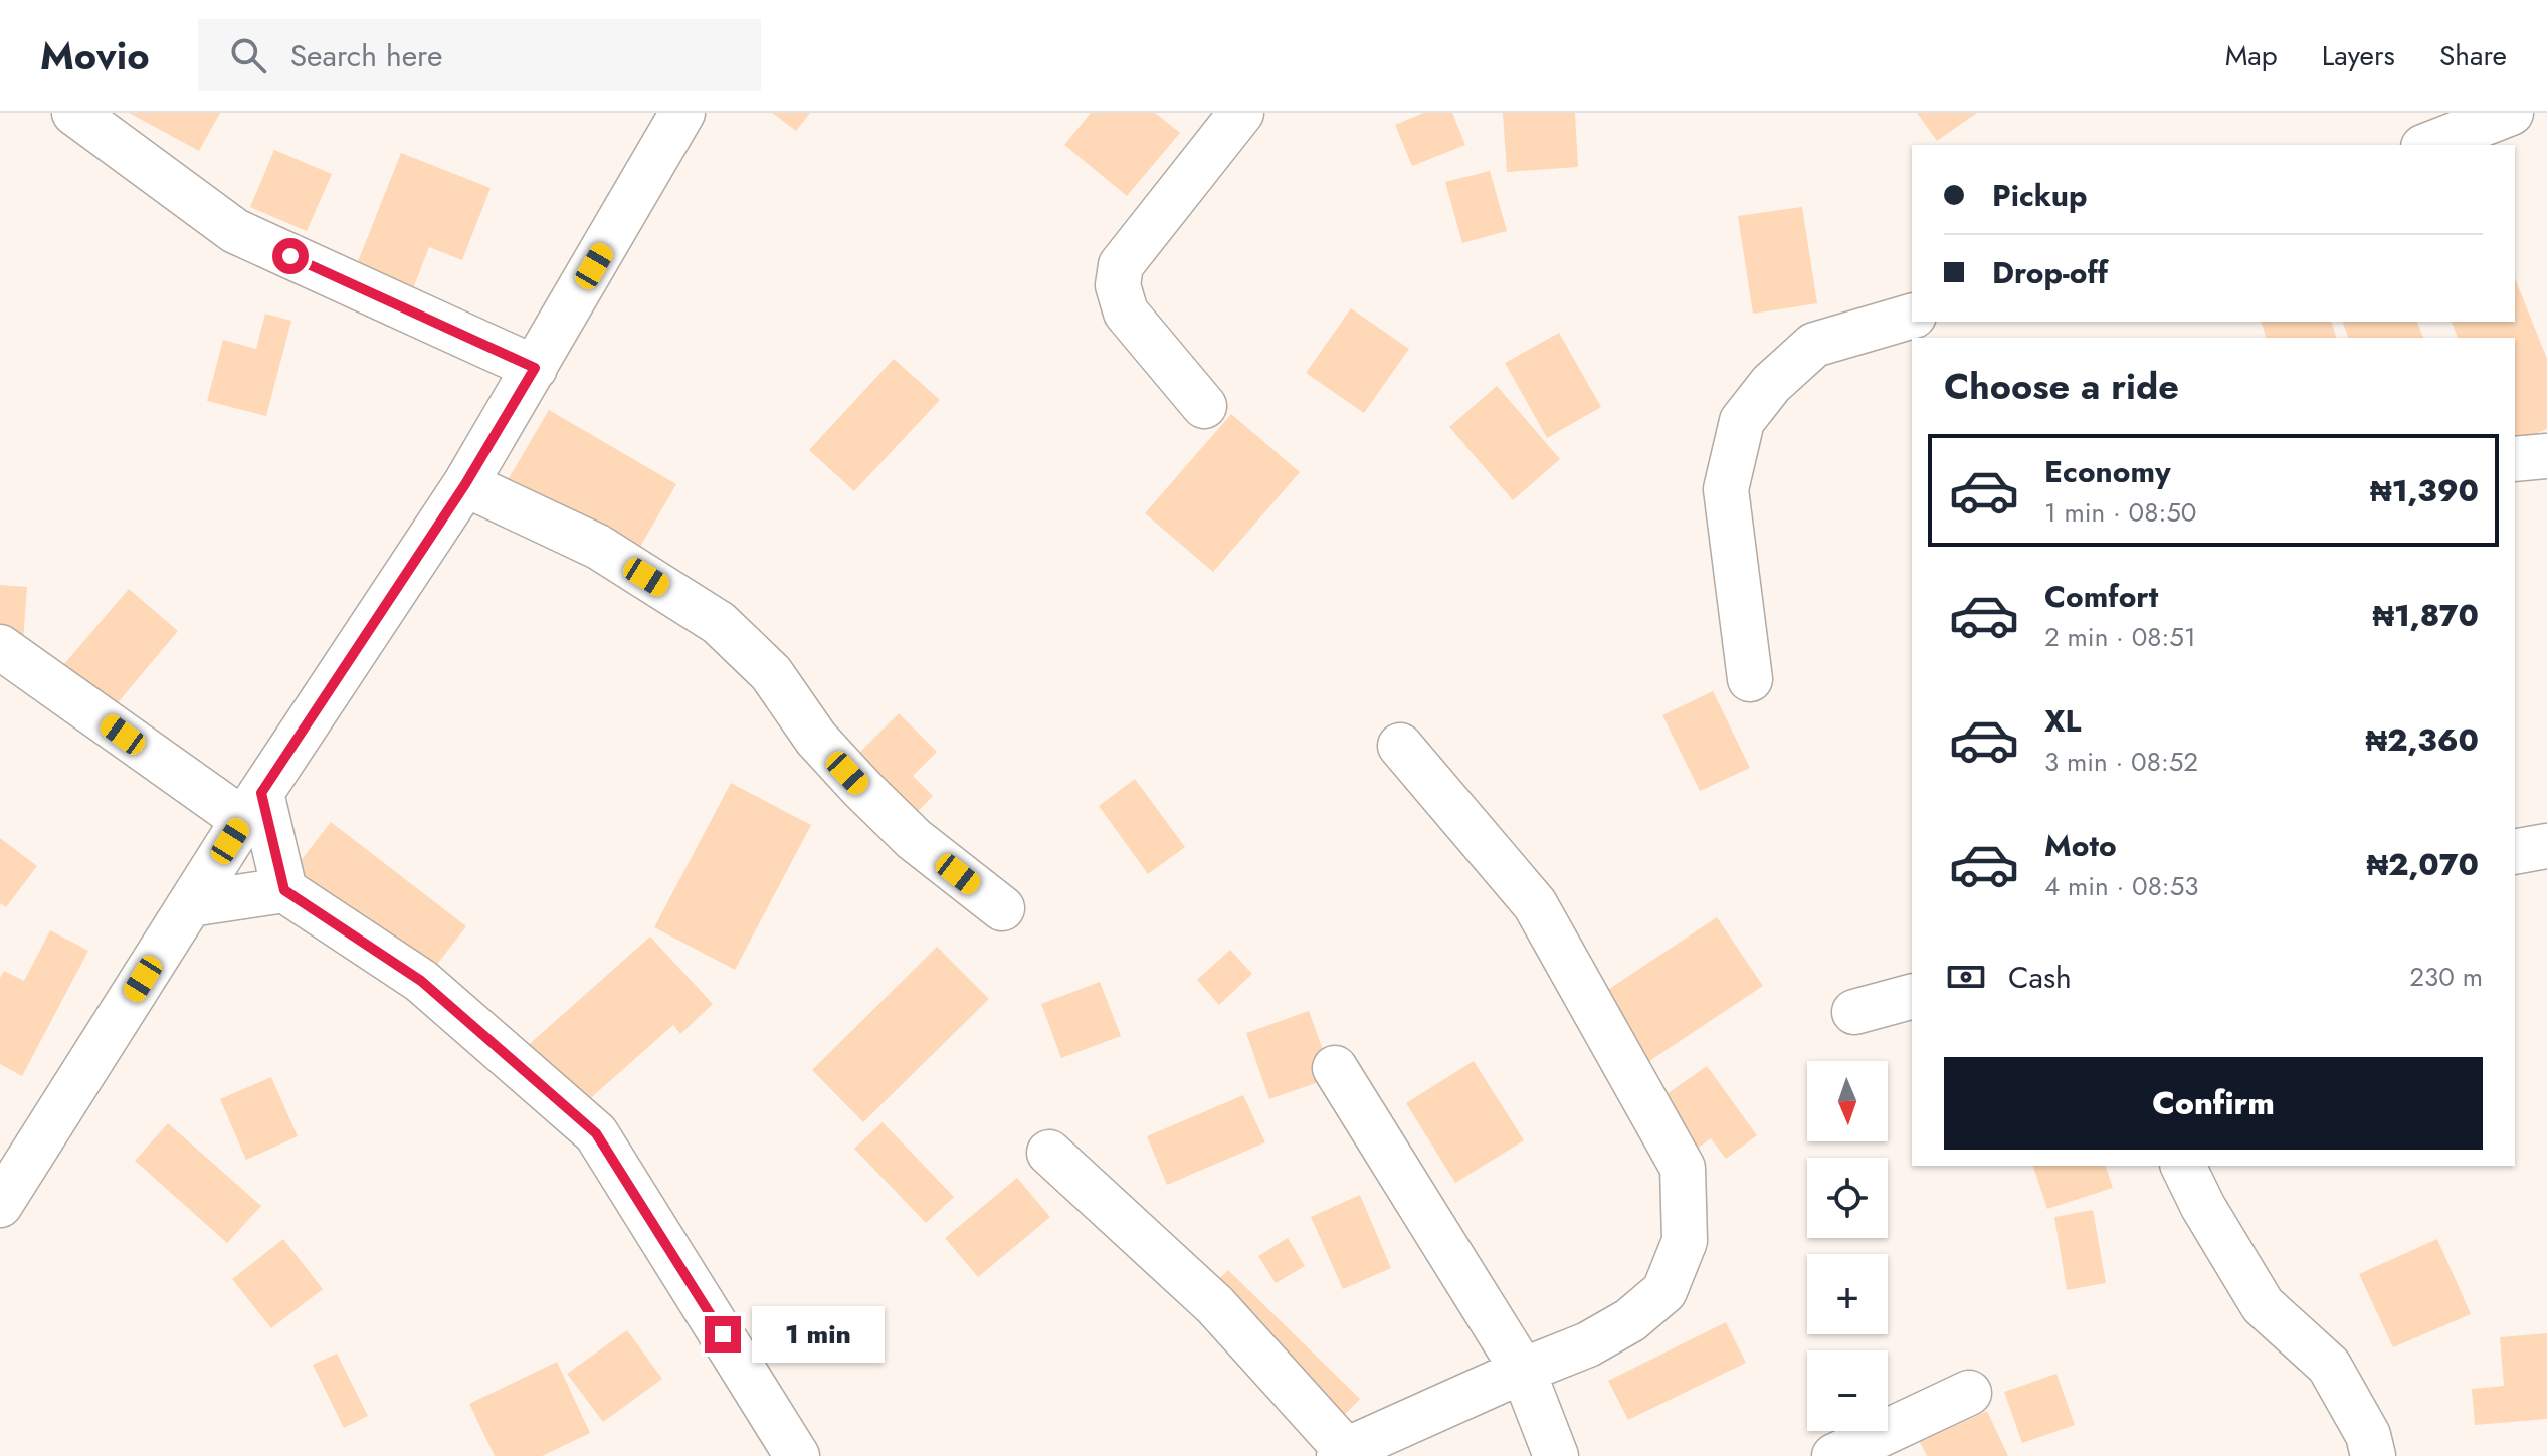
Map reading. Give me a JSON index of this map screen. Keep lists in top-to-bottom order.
{
  "north": "bottom",
  "page": {
    "header": "Movio",
    "search": "Search here",
    "nav": ["Map", "Layers", "Share"],
    "banner": ["Pickup", "Drop-off"],
    "heading": "Choose a ride",
    "list": [
      {
        "name": "Economy",
        "note": "1 min · 08:50",
        "value": "₦1,390"
      },
      {
        "name": "Comfort",
        "note": "2 min · 08:51",
        "value": "₦1,870"
      },
      {
        "name": "XL",
        "note": "3 min · 08:52",
        "value": "₦2,360"
      },
      {
        "name": "Moto",
        "note": "4 min · 08:53",
        "value": "₦2,070"
      }
    ],
    "pay": ["Cash", "230 m"],
    "buttons": "Confirm",
    "map_buttons": ["+", "−"],
    "bubble": "1 min"
  }
}
